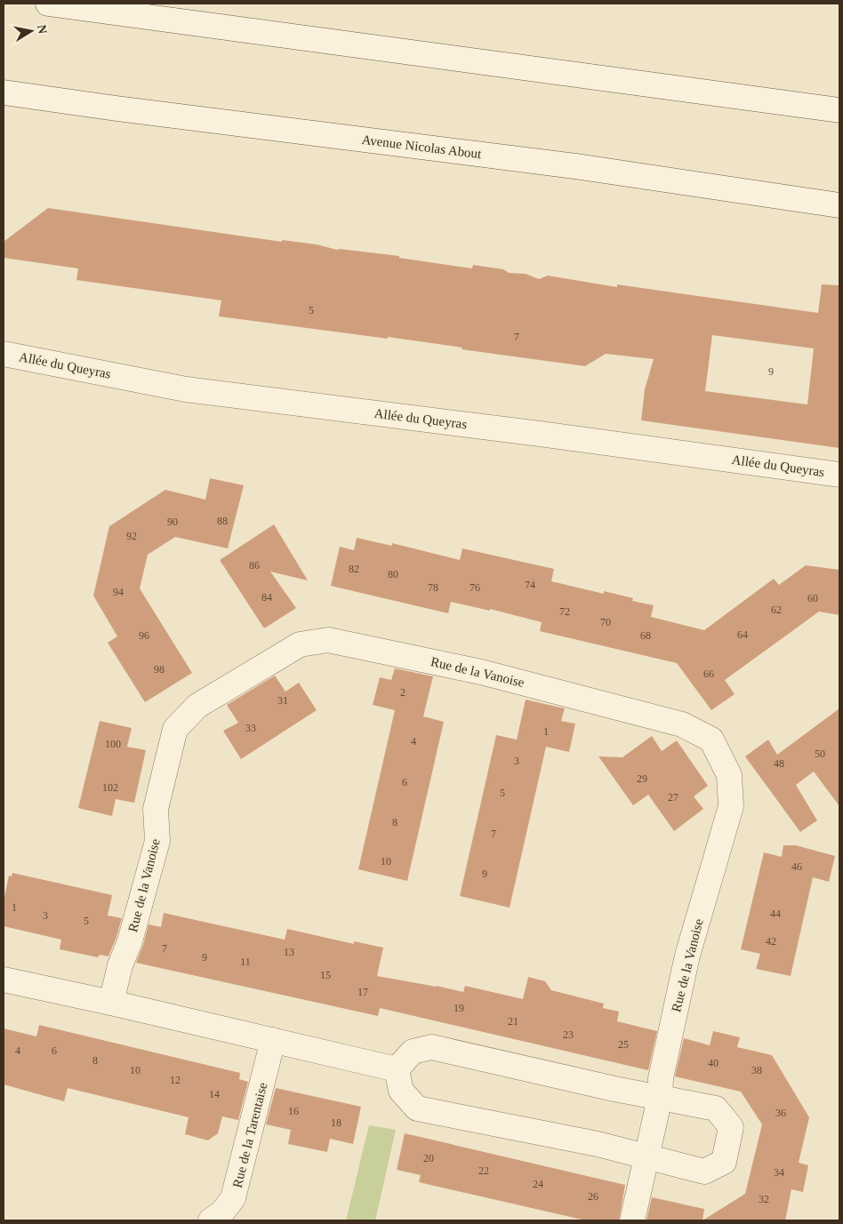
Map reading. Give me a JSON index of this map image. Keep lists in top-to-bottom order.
{
  "streets": {
    "street": [
      "Avenue Nicolas About",
      "Allée du Queyras",
      "Rue de la Vanoise",
      "Rue de la Tarentaise"
    ]
  },
  "house_numbers": [
    "5",
    "7",
    "9",
    "88",
    "90",
    "92",
    "86",
    "82",
    "80",
    "74",
    "78",
    "76",
    "94",
    "84",
    "60",
    "62",
    "72",
    "70",
    "64",
    "96",
    "68",
    "98",
    "66",
    "2",
    "31",
    "33",
    "1",
    "4",
    "100",
    "50",
    "3",
    "48",
    "29",
    "6",
    "102",
    "5",
    "27",
    "8",
    "7",
    "10",
    "46",
    "9",
    "1",
    "44",
    "3",
    "5",
    "42",
    "7",
    "13",
    "9",
    "11",
    "15",
    "17",
    "19",
    "21",
    "23",
    "25",
    "4",
    "6",
    "8",
    "40",
    "10",
    "38",
    "12",
    "14",
    "16",
    "36",
    "18",
    "20",
    "22",
    "34",
    "24",
    "26",
    "32"
  ],
  "north": "right"
}
